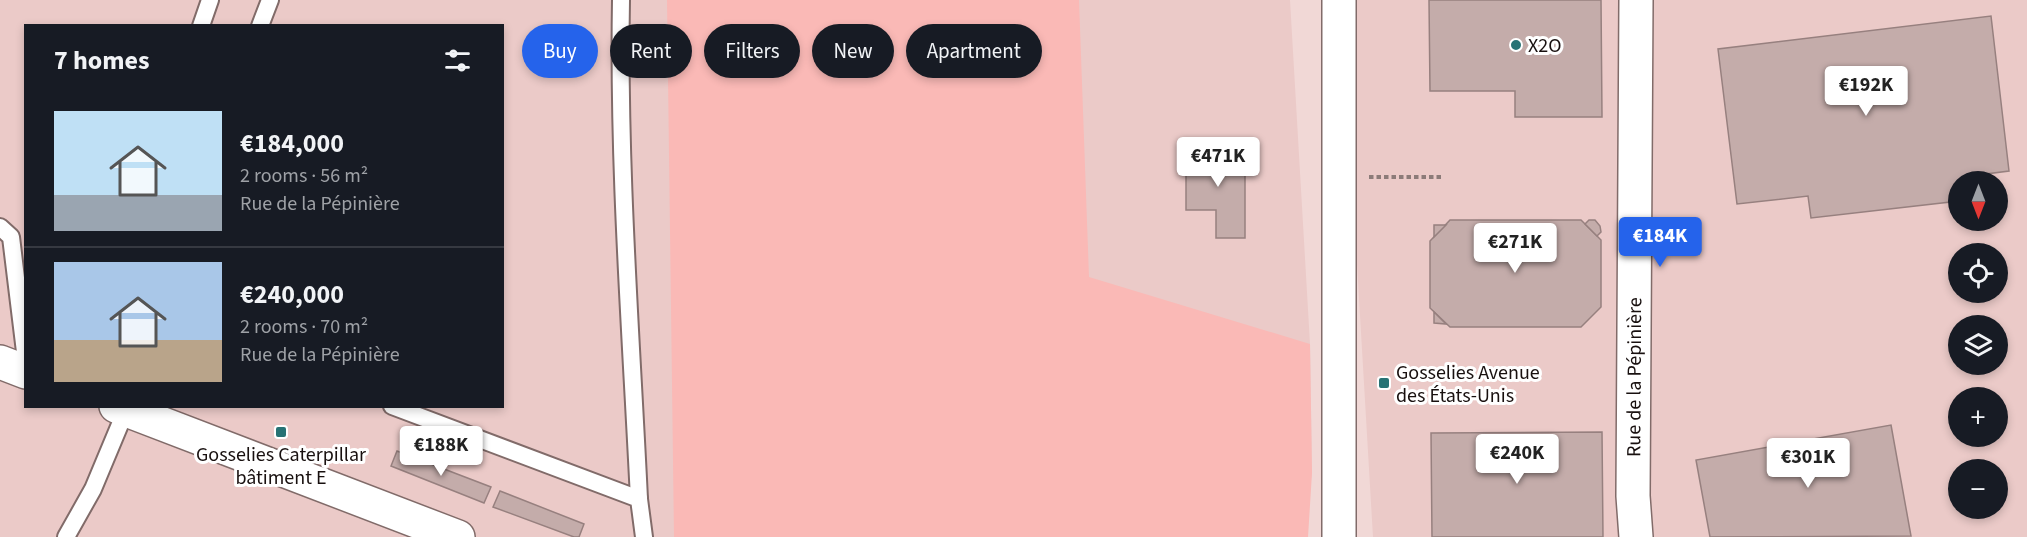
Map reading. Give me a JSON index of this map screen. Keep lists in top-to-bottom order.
{
  "streets": {
    "street": ["Rue de la Pépinière"]
  },
  "places": {
    "other": ["X2O"],
    "transit": ["Gosselies Avenue des États-Unis", "Gosselies Caterpillar bâtiment E"]
  },
  "north": "bottom",
  "page": {
    "chip": [
      "Buy",
      "Rent",
      "Filters",
      "New",
      "Apartment"
    ],
    "heading": "7 homes",
    "price": [
      "€192K",
      "€471K",
      "€184K",
      "€271K",
      "€188K",
      "€240K",
      "€301K"
    ],
    "list": [
      {
        "name": "€184,000",
        "note": "2 rooms · 56 m² · Rue de la Pépinière"
      },
      {
        "name": "€240,000",
        "note": "2 rooms · 70 m² · Rue de la Pépinière"
      }
    ],
    "map_buttons": ["+", "−"]
  }
}
